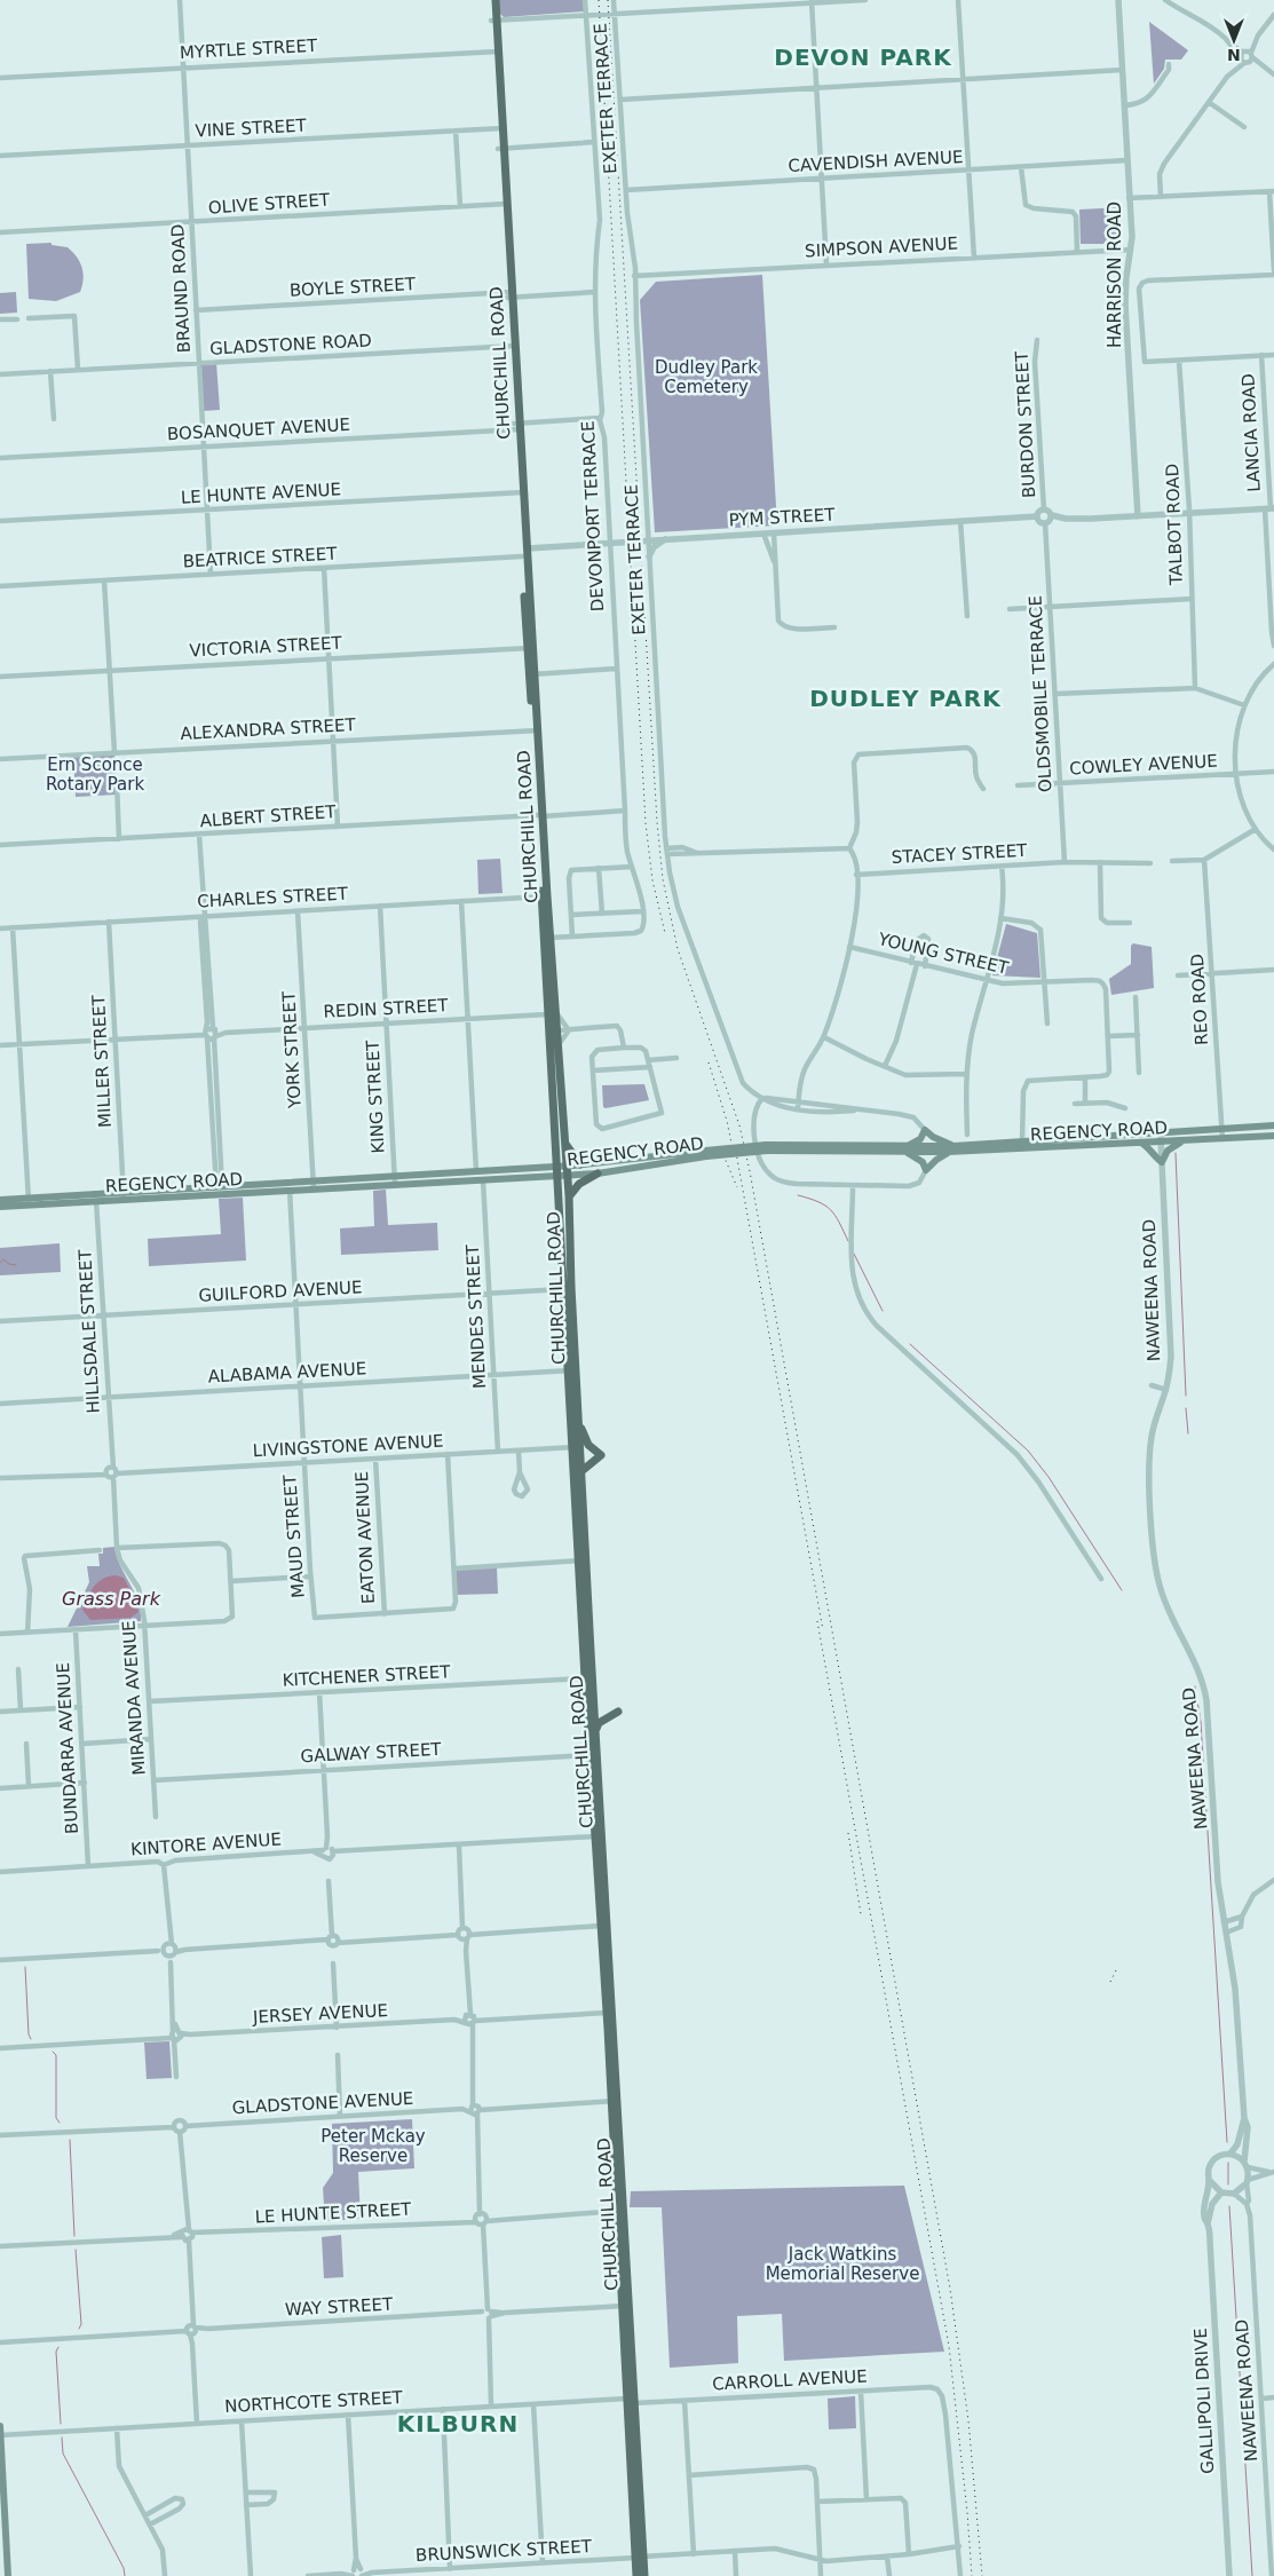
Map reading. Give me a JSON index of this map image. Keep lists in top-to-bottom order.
{
  "streets": {
    "main road": ["CHURCHILL ROAD", "REGENCY ROAD"],
    "street": [
      "MYRTLE STREET",
      "EXETER TERRACE",
      "VINE STREET",
      "CAVENDISH AVENUE",
      "OLIVE STREET",
      "SIMPSON AVENUE",
      "HARRISON ROAD",
      "BOYLE STREET",
      "BRAUND ROAD",
      "GLADSTONE ROAD",
      "BURDON STREET",
      "BOSANQUET AVENUE",
      "LANCIA ROAD",
      "LE HUNTE AVENUE",
      "DEVONPORT TERRACE",
      "PYM STREET",
      "TALBOT ROAD",
      "BEATRICE STREET",
      "VICTORIA STREET",
      "OLDSMOBILE TERRACE",
      "ALEXANDRA STREET",
      "COWLEY AVENUE",
      "ALBERT STREET",
      "STACEY STREET",
      "CHARLES STREET",
      "YOUNG STREET",
      "REO ROAD",
      "REDIN STREET",
      "YORK STREET",
      "MILLER STREET",
      "KING STREET",
      "NAWEENA ROAD",
      "GUILFORD AVENUE",
      "MENDES STREET",
      "HILLSDALE STREET",
      "ALABAMA AVENUE",
      "LIVINGSTONE AVENUE",
      "MAUD STREET",
      "EATON AVENUE",
      "KITCHENER STREET",
      "MIRANDA AVENUE",
      "BUNDARRA AVENUE",
      "GALWAY STREET",
      "KINTORE AVENUE",
      "JERSEY AVENUE",
      "GLADSTONE AVENUE",
      "LE HUNTE STREET",
      "WAY STREET",
      "CARROLL AVENUE",
      "GALLIPOLI DRIVE",
      "NORTHCOTE STREET",
      "BRUNSWICK STREET"
    ]
  },
  "crossings": [
    ["MYRTLE STREET", "BRAUND ROAD"],
    ["MYRTLE STREET", "CHURCHILL ROAD"],
    ["EXETER TERRACE", "CAVENDISH AVENUE"],
    ["EXETER TERRACE", "SIMPSON AVENUE"],
    ["EXETER TERRACE", "PYM STREET"],
    ["VINE STREET", "BRAUND ROAD"],
    ["VINE STREET", "CHURCHILL ROAD"],
    ["CAVENDISH AVENUE", "HARRISON ROAD"],
    ["OLIVE STREET", "BRAUND ROAD"],
    ["OLIVE STREET", "CHURCHILL ROAD"],
    ["SIMPSON AVENUE", "HARRISON ROAD"],
    ["BOYLE STREET", "BRAUND ROAD"],
    ["BOYLE STREET", "CHURCHILL ROAD"],
    ["BOYLE STREET", "DEVONPORT TERRACE"],
    ["BRAUND ROAD", "GLADSTONE ROAD"],
    ["BRAUND ROAD", "BOSANQUET AVENUE"],
    ["BRAUND ROAD", "LE HUNTE AVENUE"],
    ["BRAUND ROAD", "BEATRICE STREET"],
    ["GLADSTONE ROAD", "CHURCHILL ROAD"],
    ["CHURCHILL ROAD", "BOSANQUET AVENUE"],
    ["CHURCHILL ROAD", "LE HUNTE AVENUE"],
    ["CHURCHILL ROAD", "PYM STREET"],
    ["CHURCHILL ROAD", "BEATRICE STREET"],
    ["CHURCHILL ROAD", "VICTORIA STREET"],
    ["CHURCHILL ROAD", "ALEXANDRA STREET"],
    ["CHURCHILL ROAD", "ALBERT STREET"],
    ["CHURCHILL ROAD", "CHARLES STREET"],
    ["CHURCHILL ROAD", "REDIN STREET"],
    ["CHURCHILL ROAD", "REGENCY ROAD"],
    ["CHURCHILL ROAD", "GUILFORD AVENUE"],
    ["CHURCHILL ROAD", "ALABAMA AVENUE"],
    ["CHURCHILL ROAD", "LIVINGSTONE AVENUE"],
    ["CHURCHILL ROAD", "KITCHENER STREET"],
    ["CHURCHILL ROAD", "GALWAY STREET"],
    ["CHURCHILL ROAD", "KINTORE AVENUE"],
    ["CHURCHILL ROAD", "JERSEY AVENUE"],
    ["CHURCHILL ROAD", "GLADSTONE AVENUE"],
    ["CHURCHILL ROAD", "LE HUNTE STREET"],
    ["CHURCHILL ROAD", "WAY STREET"],
    ["CHURCHILL ROAD", "CARROLL AVENUE"],
    ["CHURCHILL ROAD", "NORTHCOTE STREET"],
    ["CHURCHILL ROAD", "BRUNSWICK STREET"],
    ["BURDON STREET", "PYM STREET"],
    ["BURDON STREET", "OLDSMOBILE TERRACE"],
    ["BOSANQUET AVENUE", "DEVONPORT TERRACE"],
    ["DEVONPORT TERRACE", "PYM STREET"],
    ["DEVONPORT TERRACE", "ALBERT STREET"],
    ["PYM STREET", "OLDSMOBILE TERRACE"],
    ["OLDSMOBILE TERRACE", "COWLEY AVENUE"],
    ["OLDSMOBILE TERRACE", "STACEY STREET"],
    ["CHARLES STREET", "YORK STREET"],
    ["CHARLES STREET", "MILLER STREET"],
    ["CHARLES STREET", "KING STREET"],
    ["YOUNG STREET", "REGENCY ROAD"],
    ["REO ROAD", "REGENCY ROAD"],
    ["REDIN STREET", "YORK STREET"],
    ["REDIN STREET", "KING STREET"],
    ["YORK STREET", "REGENCY ROAD"],
    ["MILLER STREET", "REGENCY ROAD"],
    ["KING STREET", "REGENCY ROAD"],
    ["REGENCY ROAD", "NAWEENA ROAD"],
    ["REGENCY ROAD", "MENDES STREET"],
    ["REGENCY ROAD", "HILLSDALE STREET"],
    ["REGENCY ROAD", "MAUD STREET"],
    ["NAWEENA ROAD", "GALLIPOLI DRIVE"],
    ["GUILFORD AVENUE", "MENDES STREET"],
    ["GUILFORD AVENUE", "HILLSDALE STREET"],
    ["GUILFORD AVENUE", "MAUD STREET"],
    ["MENDES STREET", "ALABAMA AVENUE"],
    ["MENDES STREET", "LIVINGSTONE AVENUE"],
    ["HILLSDALE STREET", "ALABAMA AVENUE"],
    ["HILLSDALE STREET", "LIVINGSTONE AVENUE"],
    ["HILLSDALE STREET", "MIRANDA AVENUE"],
    ["ALABAMA AVENUE", "MAUD STREET"],
    ["LIVINGSTONE AVENUE", "MAUD STREET"],
    ["LIVINGSTONE AVENUE", "EATON AVENUE"],
    ["MAUD STREET", "EATON AVENUE"],
    ["KITCHENER STREET", "MIRANDA AVENUE"],
    ["MIRANDA AVENUE", "GALWAY STREET"],
    ["BUNDARRA AVENUE", "KINTORE AVENUE"],
    ["CARROLL AVENUE", "NORTHCOTE STREET"],
    ["CARROLL AVENUE", "BRUNSWICK STREET"]
  ],
  "districts": ["DEVON PARK", "DUDLEY PARK", "KILBURN"],
  "water": ["Grass Park"],
  "parks": [
    "Dudley Park Cemetery",
    "Ern Sconce Rotary Park",
    "Peter Mckay Reserve",
    "Jack Watkins Memorial Reserve"
  ],
  "north": "bottom"
}
